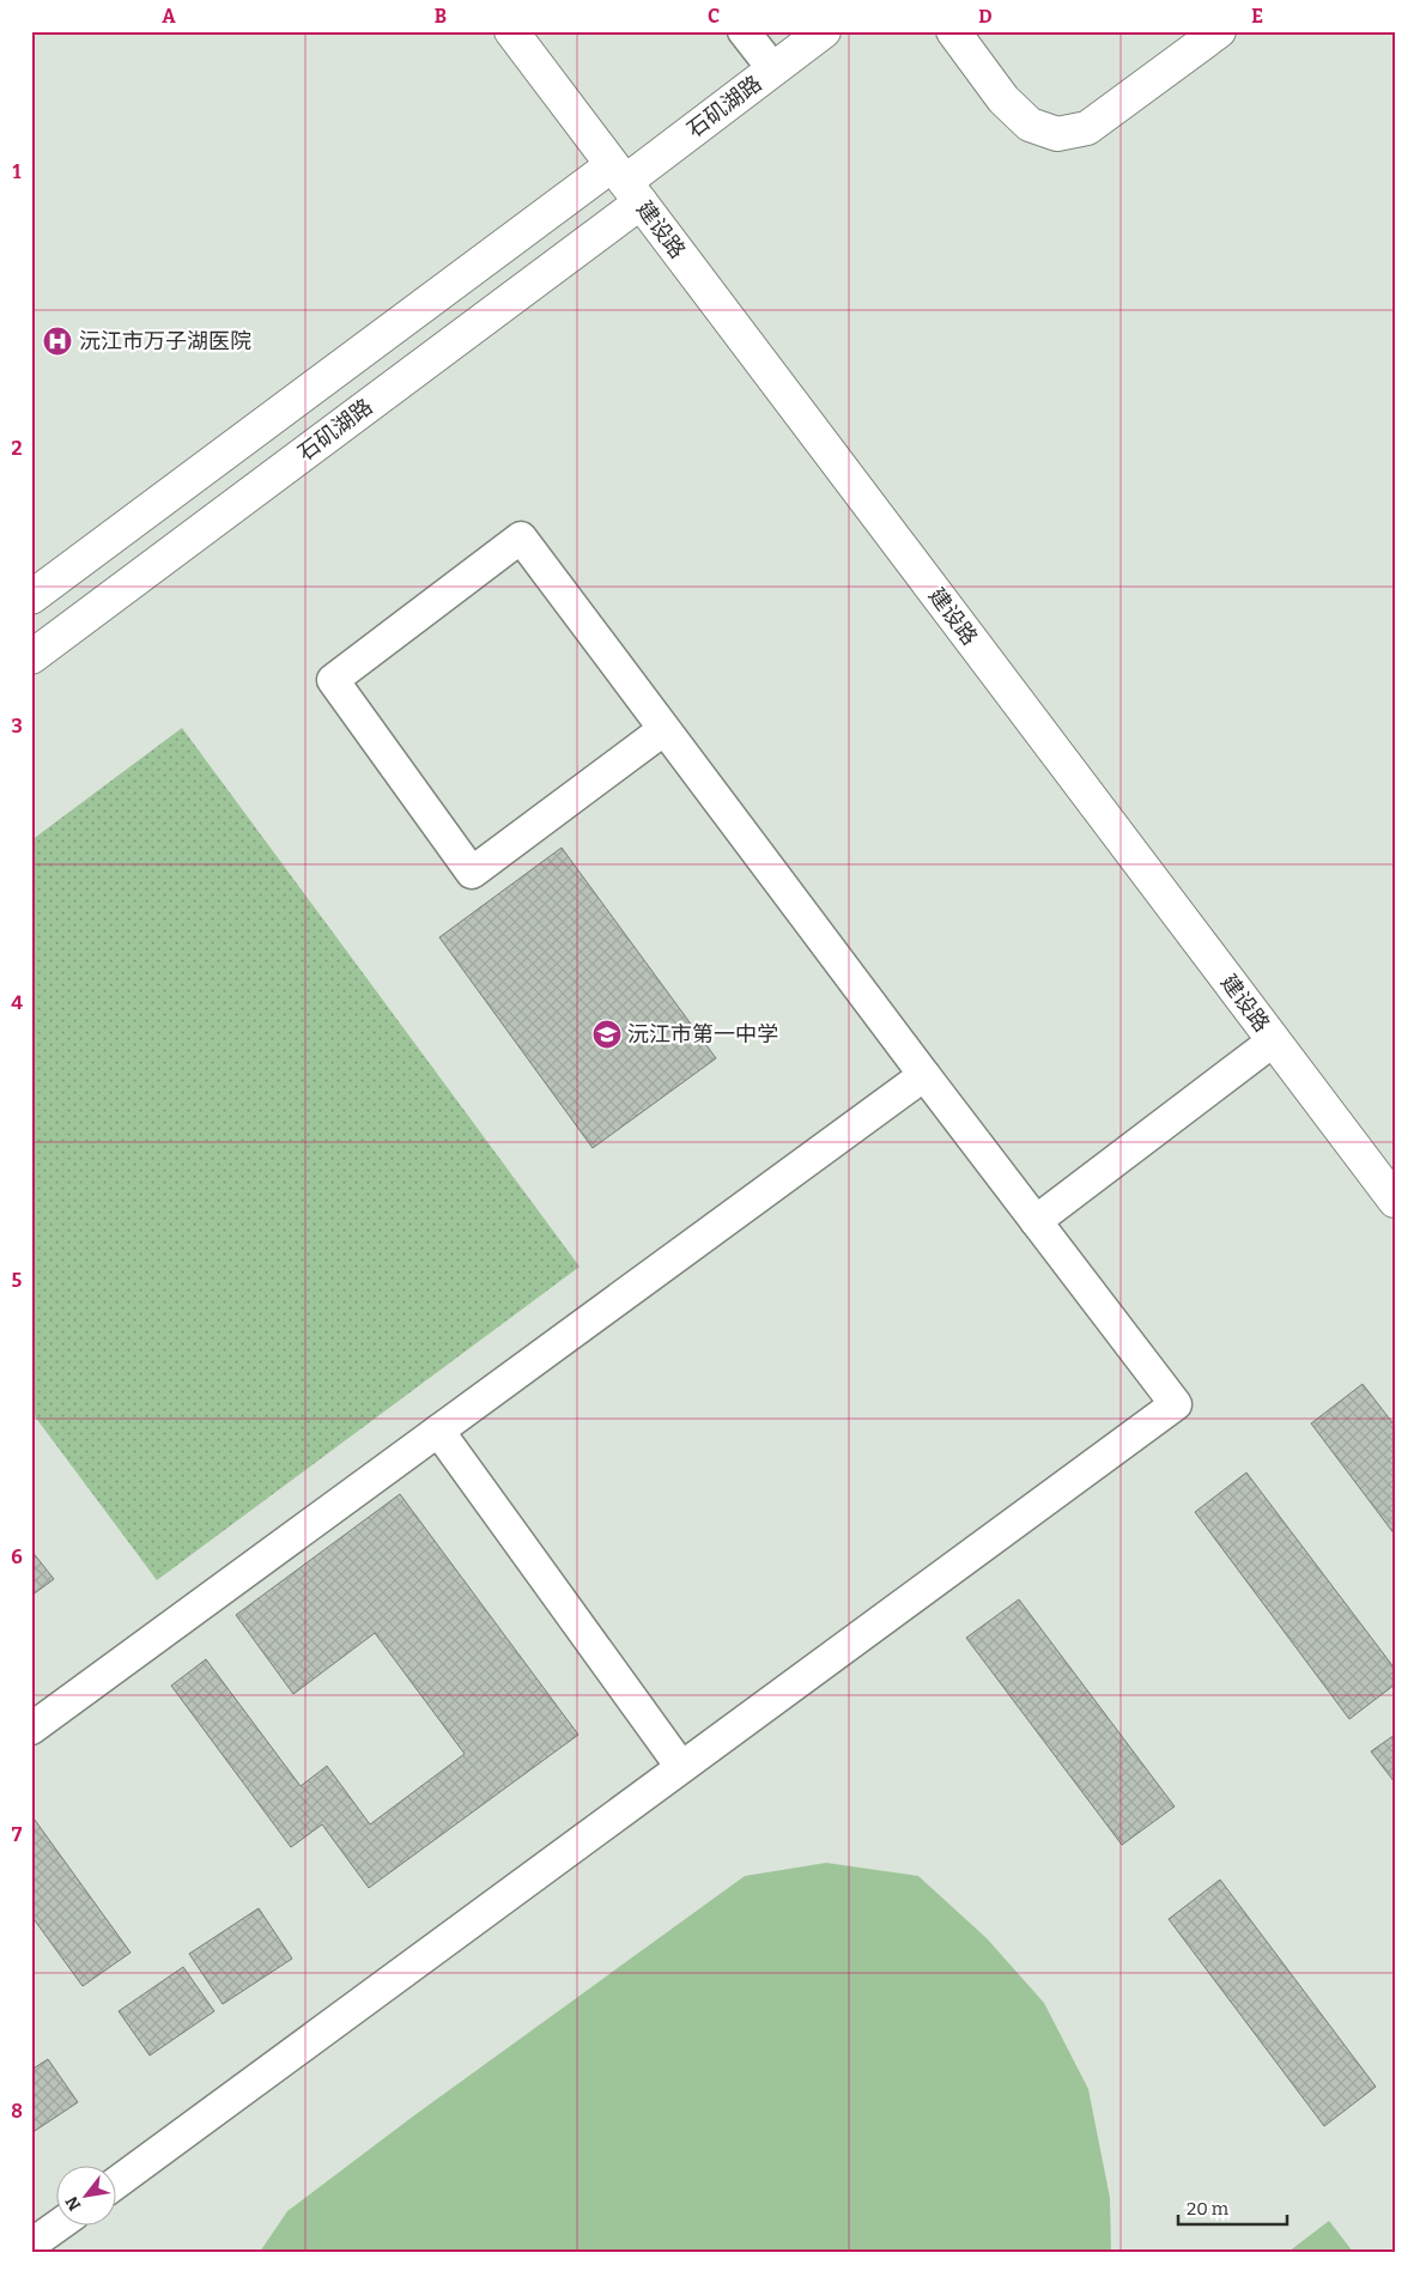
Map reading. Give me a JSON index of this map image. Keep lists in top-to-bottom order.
{
  "streets": {
    "street": ["石矶湖路", "建设路"]
  },
  "crossings": [
    ["石矶湖路", "建设路"]
  ],
  "places": {
    "hospital": ["沅江市万子湖医院"],
    "school or university": ["沅江市第一中学"]
  },
  "scale_bar": "20 m",
  "north": "bottom left",
  "grid": {
    "columns": [
      "A",
      "B",
      "C",
      "D",
      "E"
    ],
    "rows": [
      "1",
      "2",
      "3",
      "4",
      "5",
      "6",
      "7",
      "8"
    ]
  }
}
